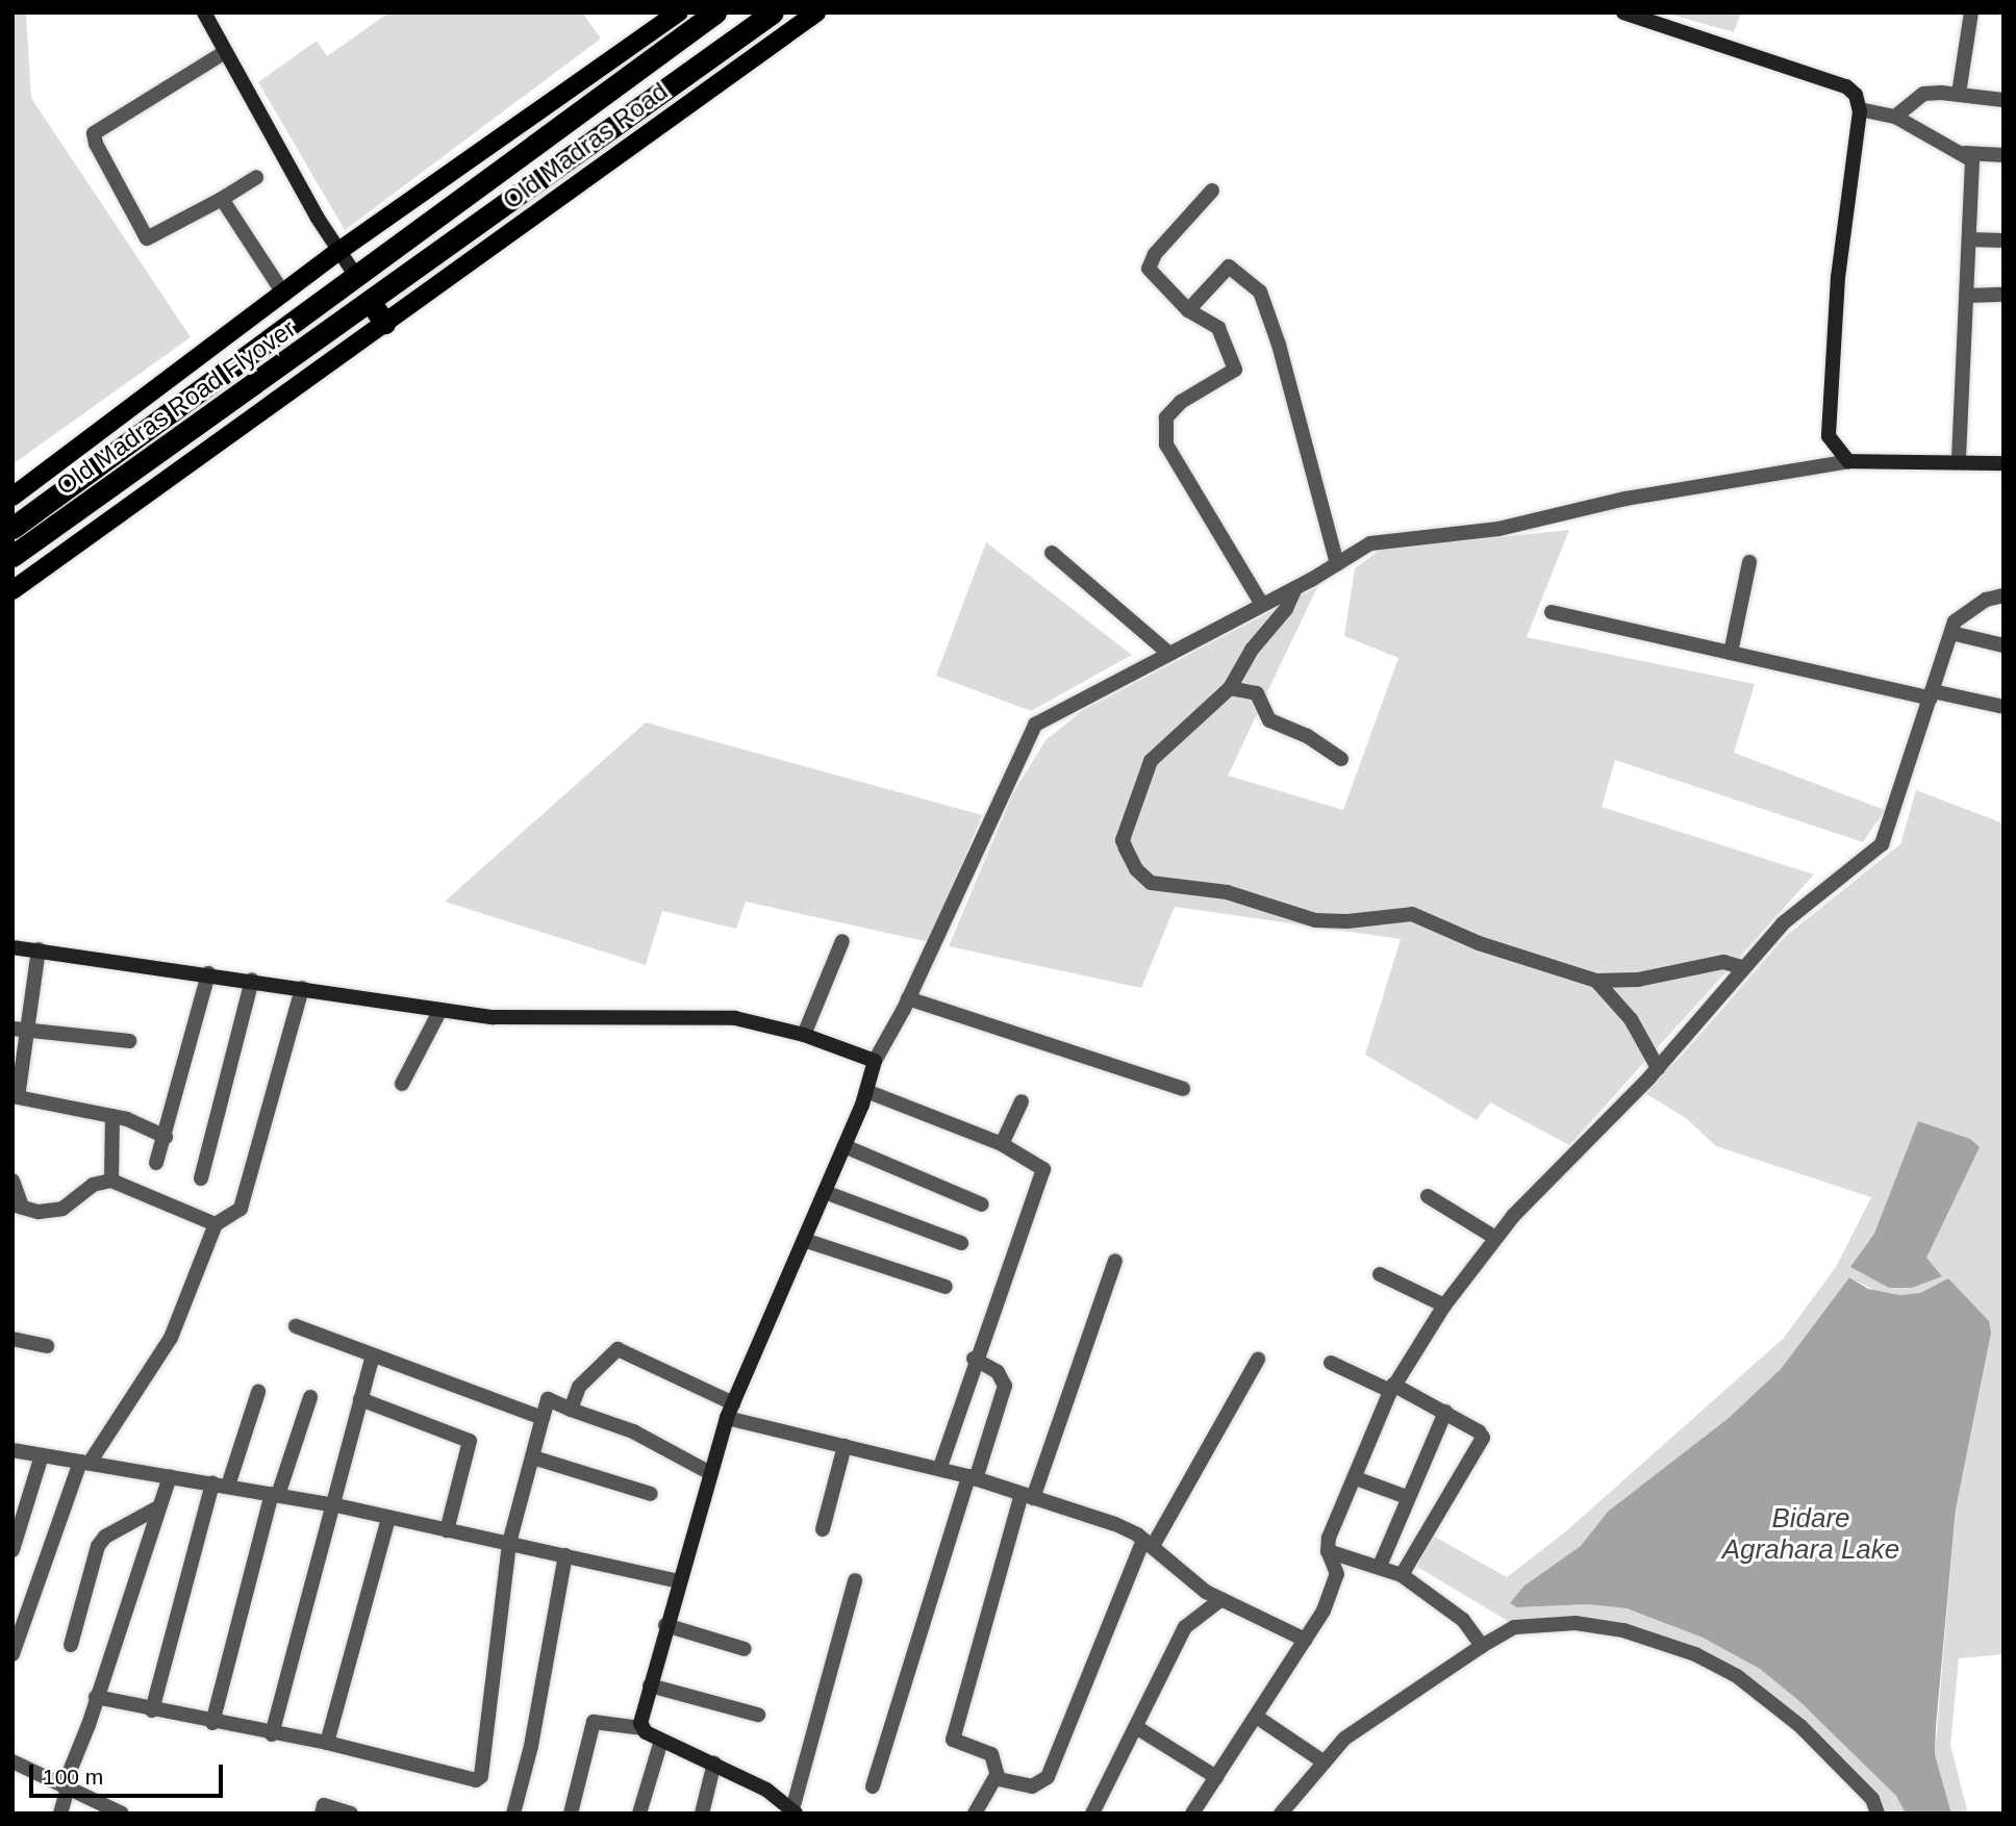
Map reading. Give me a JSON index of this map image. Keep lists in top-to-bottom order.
{
  "streets": {
    "highway": ["Old Madras Road", "Old Madras Road Flyover"]
  },
  "crossings": [
    ["Old Madras Road", "Old Madras Road Flyover"]
  ],
  "water": ["Bidare Agrahara Lake"],
  "scale_bar": "100 m"
}
